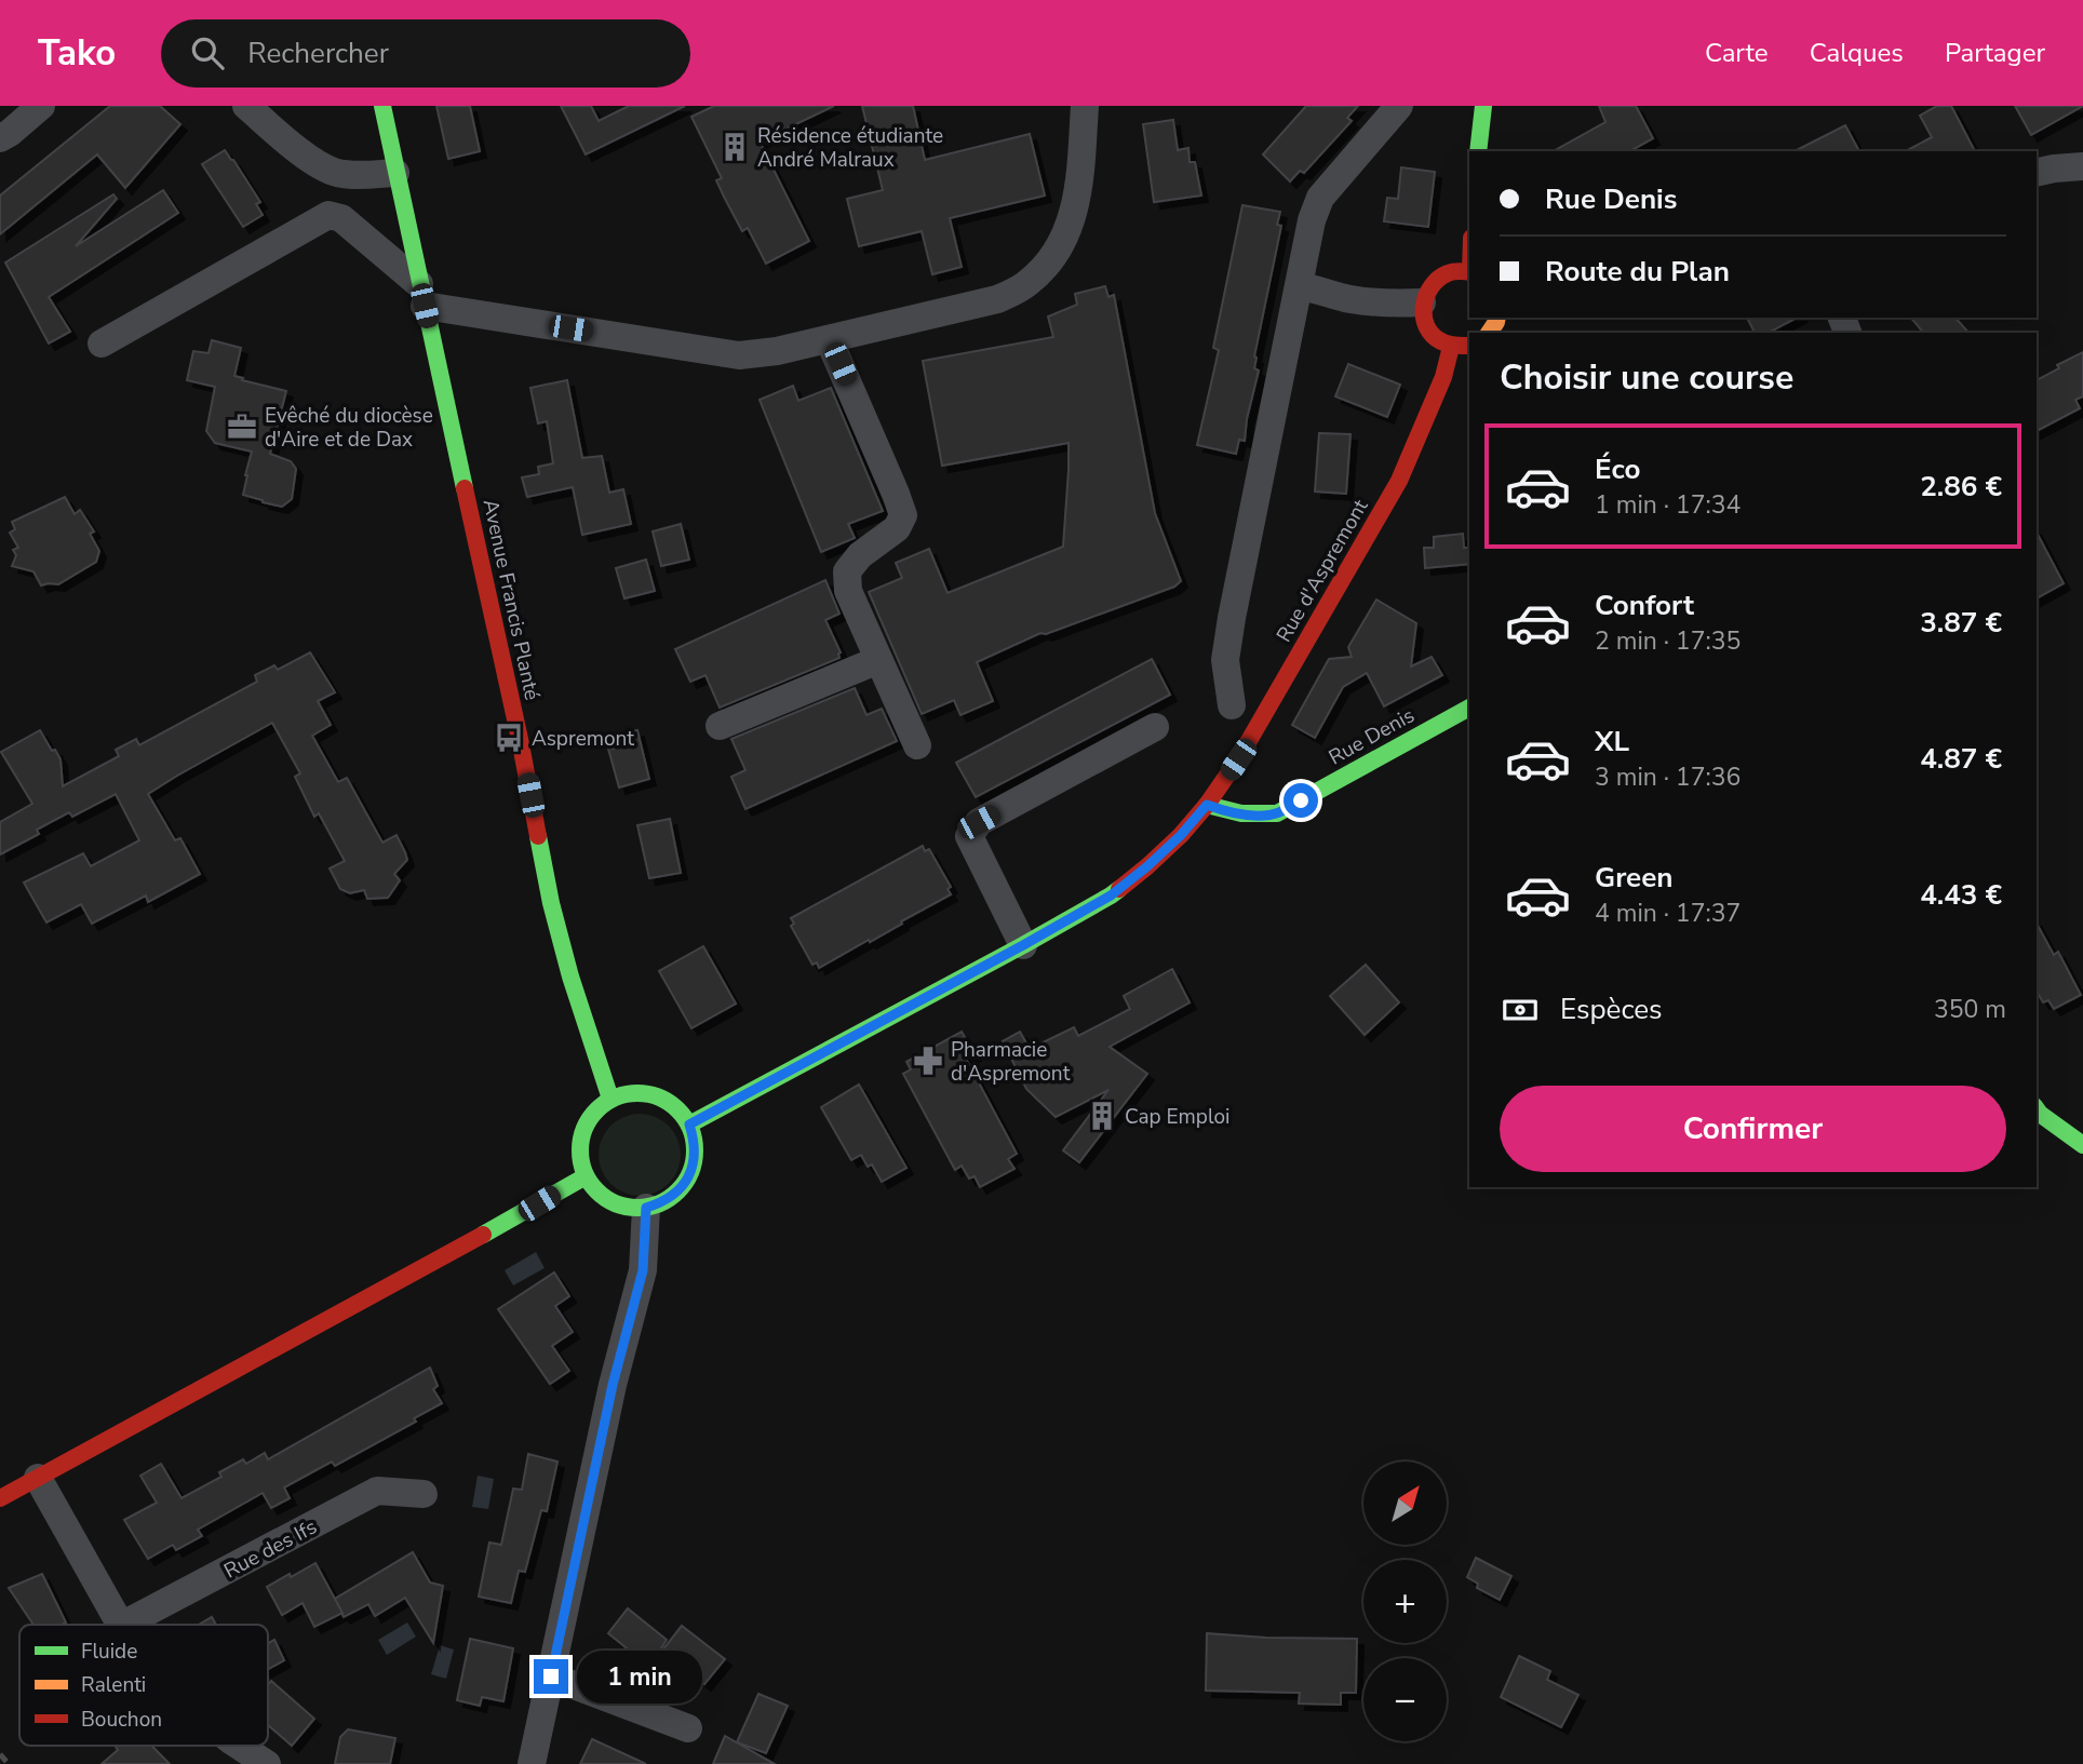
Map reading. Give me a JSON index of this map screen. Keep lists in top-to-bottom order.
{
  "streets": {
    "main road": ["Rue d'Aspremont", "Avenue Francis Planté", "Rue Denis"],
    "street": ["Rue des Ifs"]
  },
  "crossings": [
    ["Rue d'Aspremont", "Avenue Francis Planté"],
    ["Rue d'Aspremont", "Rue Denis"]
  ],
  "places": {
    "building": ["Résidence étudiante André Malraux", "Cap Emploi"],
    "office": ["Evêché du diocèse d'Aire et de Dax"],
    "bus stop": ["Aspremont"],
    "pharmacy": ["Pharmacie d'Aspremont"]
  },
  "legend": ["Fluide", "Ralenti", "Bouchon"],
  "north": "top right",
  "page": {
    "header": "Tako",
    "search": "Rechercher",
    "nav": ["Carte", "Calques", "Partager"],
    "banner": ["Rue Denis", "Route du Plan"],
    "heading": "Choisir une course",
    "list": [
      {
        "name": "Éco",
        "note": "1 min · 17:34",
        "value": "2.86 €"
      },
      {
        "name": "Confort",
        "note": "2 min · 17:35",
        "value": "3.87 €"
      },
      {
        "name": "XL",
        "note": "3 min · 17:36",
        "value": "4.87 €"
      },
      {
        "name": "Green",
        "note": "4 min · 17:37",
        "value": "4.43 €"
      }
    ],
    "pay": ["Espèces", "350 m"],
    "buttons": "Confirmer",
    "map_buttons": ["+", "−"],
    "bubble": "1 min"
  }
}
